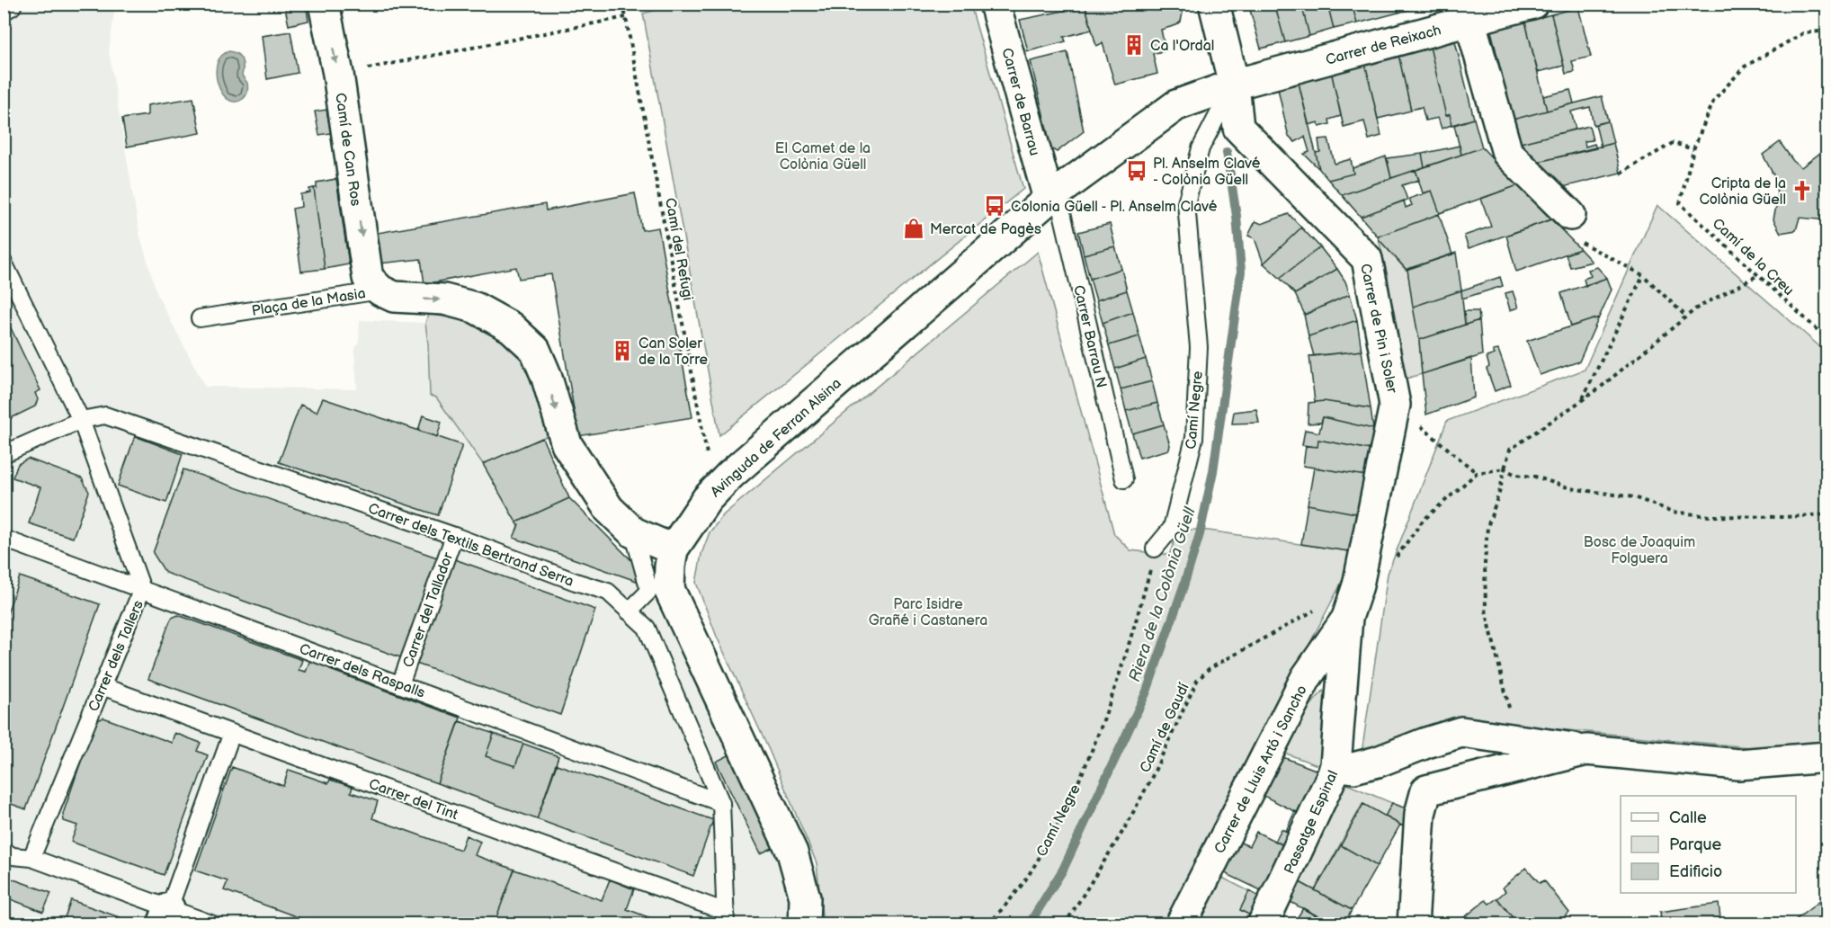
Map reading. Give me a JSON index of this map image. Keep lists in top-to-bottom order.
{
  "streets": {
    "street": [
      "Carrer de Reixach",
      "Carrer de Barrau",
      "Camí de Can Ros",
      "Plaça de la Masia",
      "Carrer de Pin i Soler",
      "Avinguda de Ferran Alsina",
      "Carrer de Lluis Artó i Sancho",
      "Passatge Espinal"
    ],
    "lane": [
      "Carrer Barrau N",
      "Camí Negre",
      "Carrer dels Textils Bertrand Serra",
      "Carrer del Tallador",
      "Carrer dels Tallers",
      "Carrer dels Raspalls",
      "Carrer del Tint"
    ],
    "path": ["Camí del Refugi", "Camí de la Creu", "Camí de Gaudí"]
  },
  "crossings": [
    ["Carrer de Reixach", "Carrer de Barrau"],
    ["Carrer de Reixach", "Carrer de Pin i Soler"],
    ["Carrer de Reixach", "Carrer Barrau N"],
    ["Carrer de Reixach", "Camí Negre"],
    ["Carrer de Reixach", "Avinguda de Ferran Alsina"],
    ["Carrer de Barrau", "Carrer Barrau N"],
    ["Carrer de Barrau", "Avinguda de Ferran Alsina"],
    ["Camí de Can Ros", "Plaça de la Masia"],
    ["Camí del Refugi", "Avinguda de Ferran Alsina"],
    ["Plaça de la Masia", "Avinguda de Ferran Alsina"],
    ["Carrer de Pin i Soler", "Camí Negre"],
    ["Carrer de Pin i Soler", "Carrer de Lluis Artó i Sancho"],
    ["Carrer de Pin i Soler", "Passatge Espinal"],
    ["Carrer Barrau N", "Avinguda de Ferran Alsina"],
    ["Carrer dels Textils Bertrand Serra", "Carrer del Tallador"],
    ["Carrer dels Textils Bertrand Serra", "Carrer dels Tallers"],
    ["Carrer dels Textils Bertrand Serra", "Carrer dels Raspalls"],
    ["Carrer dels Textils Bertrand Serra", "Carrer del Tint"],
    ["Carrer del Tallador", "Carrer dels Raspalls"],
    ["Carrer dels Tallers", "Carrer dels Raspalls"],
    ["Carrer dels Tallers", "Carrer del Tint"],
    ["Carrer de Lluis Artó i Sancho", "Passatge Espinal"]
  ],
  "one_way": ["Camí de Can Ros", "Plaça de la Masia"],
  "water": ["Riera de la Colònia Güell"],
  "parks": ["El Camet de la Colònia Güell", "Bosc de Joaquim Folguera", "Parc Isidre Grañé i Castanera"],
  "places": {
    "building": ["Ca l'Ordal", "Can Soler de la Torre"],
    "bus stop": ["Pl. Anselm Clavé - Colònia Güell", "Colonia Güell - Pl. Anselm Clavé"],
    "church": ["Cripta de la Colònia Güell"],
    "shop": ["Mercat de Pagès"]
  },
  "legend": ["Calle", "Parque", "Edificio"]
}
